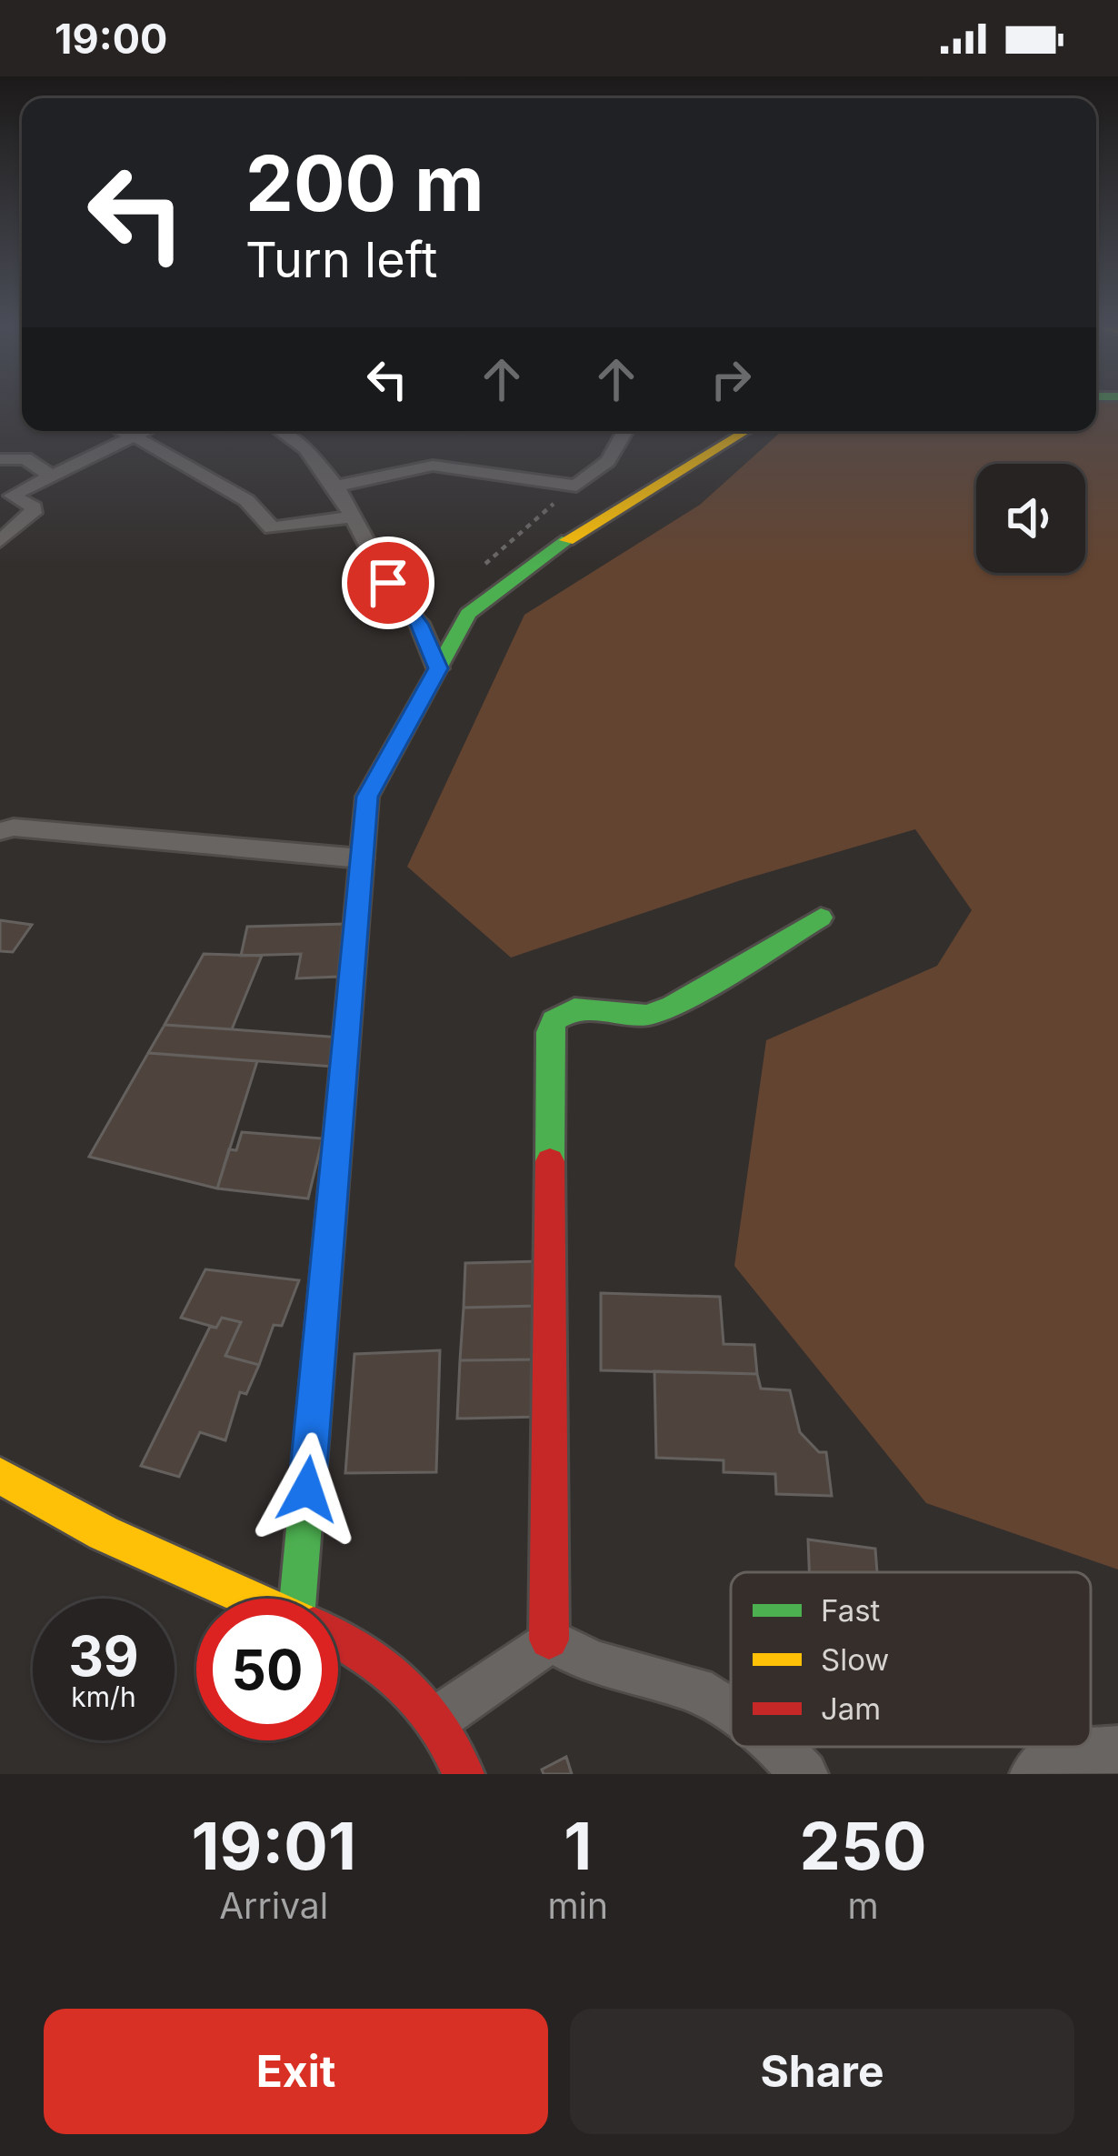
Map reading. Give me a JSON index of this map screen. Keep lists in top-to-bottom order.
{
  "legend": ["Fast", "Slow", "Jam"],
  "page": {
    "status": "19:00",
    "turn": ["200 m", "Turn left"],
    "speed": "39 km/h",
    "limit": "50",
    "eta": [
      "19:01",
      "Arrival",
      "1",
      "min",
      "250",
      "m"
    ],
    "buttons": ["Exit", "Share"]
  }
}
